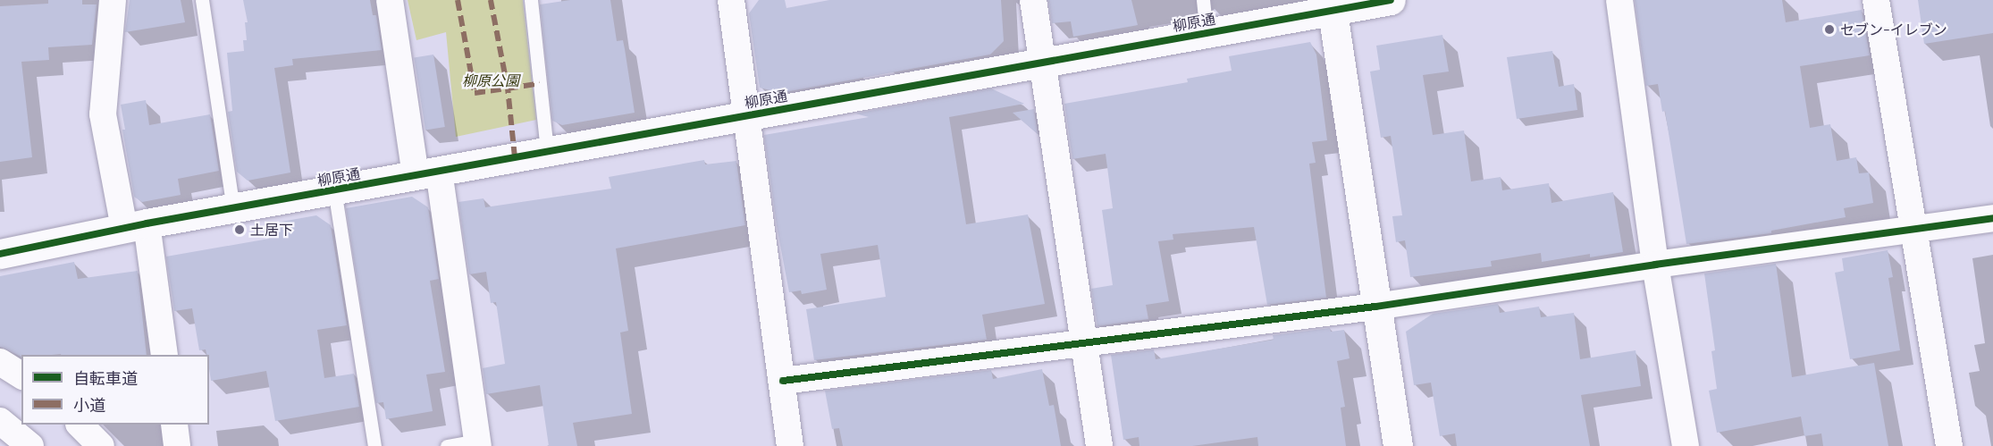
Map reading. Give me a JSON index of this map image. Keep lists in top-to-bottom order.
{
  "streets": {
    "street": ["柳原通"]
  },
  "parks": ["柳原公園"],
  "places": ["セブン-イレブン", "土居下"],
  "legend": ["自転車道", "小道"]
}
